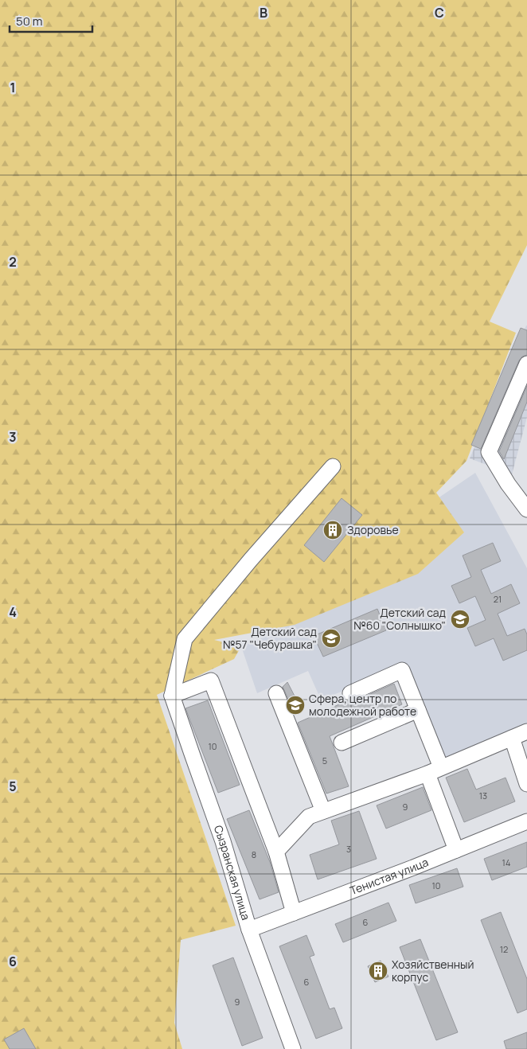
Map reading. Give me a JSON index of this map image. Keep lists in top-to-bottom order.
{
  "streets": {
    "street": ["Сызранская улица", "Тенистая улица"]
  },
  "crossings": [
    ["Сызранская улица", "Тенистая улица"]
  ],
  "places": {
    "building": ["Здоровье", "Хозяйственный корпус"],
    "school or university": ["Детский сад №60 \"Солнышко\"", "Детский сад №57 \"Чебурашка\"", "Сфера, центр по молодежной работе"]
  },
  "house_numbers": [
    "21",
    "10",
    "5",
    "13",
    "9",
    "3",
    "8",
    "14",
    "10",
    "6",
    "12",
    "6",
    "9"
  ],
  "scale_bar": "50 m",
  "grid": {
    "columns": ["B", "C"],
    "rows": [
      "1",
      "2",
      "3",
      "4",
      "5",
      "6"
    ]
  }
}
